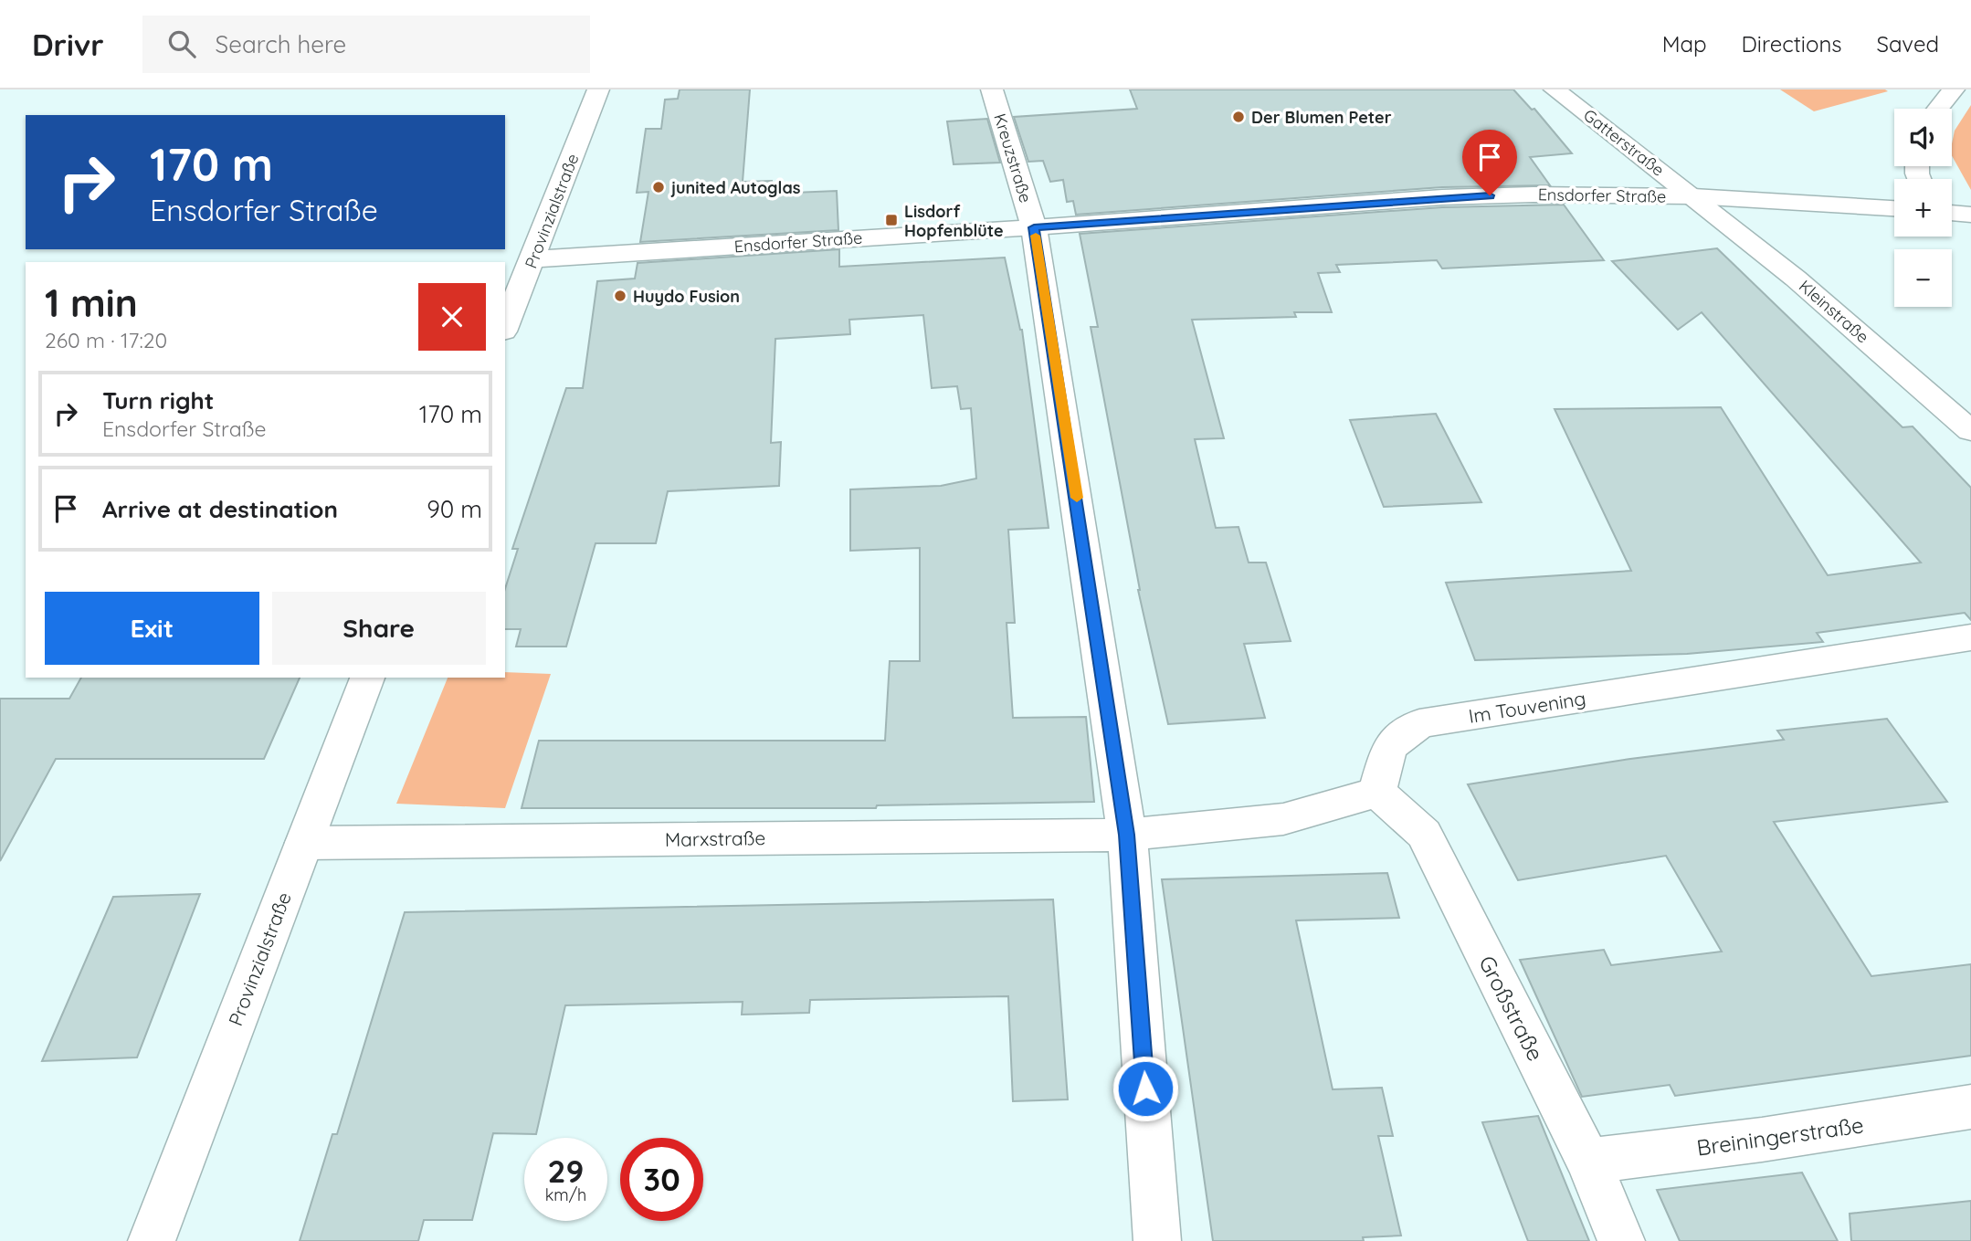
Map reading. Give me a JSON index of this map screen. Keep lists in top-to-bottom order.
{
  "streets": {
    "street": [
      "Gatterstraße",
      "Kreuzstraße",
      "Ensdorfer Straße",
      "Provinzialstraße",
      "Kleinstraße",
      "Im Touvening",
      "Marxstraße",
      "Großstraße",
      "Breiningerstraße"
    ]
  },
  "crossings": [
    ["Gatterstraße", "Ensdorfer Straße"],
    ["Gatterstraße", "Kleinstraße"],
    ["Kreuzstraße", "Ensdorfer Straße"],
    ["Kreuzstraße", "Marxstraße"],
    ["Ensdorfer Straße", "Provinzialstraße"],
    ["Ensdorfer Straße", "Kleinstraße"],
    ["Provinzialstraße", "Marxstraße"],
    ["Im Touvening", "Großstraße"],
    ["Großstraße", "Breiningerstraße"]
  ],
  "places": {
    "other": ["Der Blumen Peter", "junited Autoglas", "Huydo Fusion"],
    "transit": ["Lisdorf Hopfenblüte"]
  },
  "page": {
    "header": "Drivr",
    "search": "Search here",
    "nav": ["Map", "Directions", "Saved"],
    "map_buttons": ["+", "−"],
    "turn": ["170 m", "Ensdorfer Straße"],
    "heading": ["1 min", "260 m · 17:20"],
    "list": [
      {
        "name": "Turn right",
        "note": "Ensdorfer Straße",
        "value": "170 m"
      },
      {
        "name": "Arrive at destination",
        "value": "90 m"
      }
    ],
    "buttons": ["Exit", "Share"],
    "speed": "29 km/h",
    "limit": "30"
  }
}
